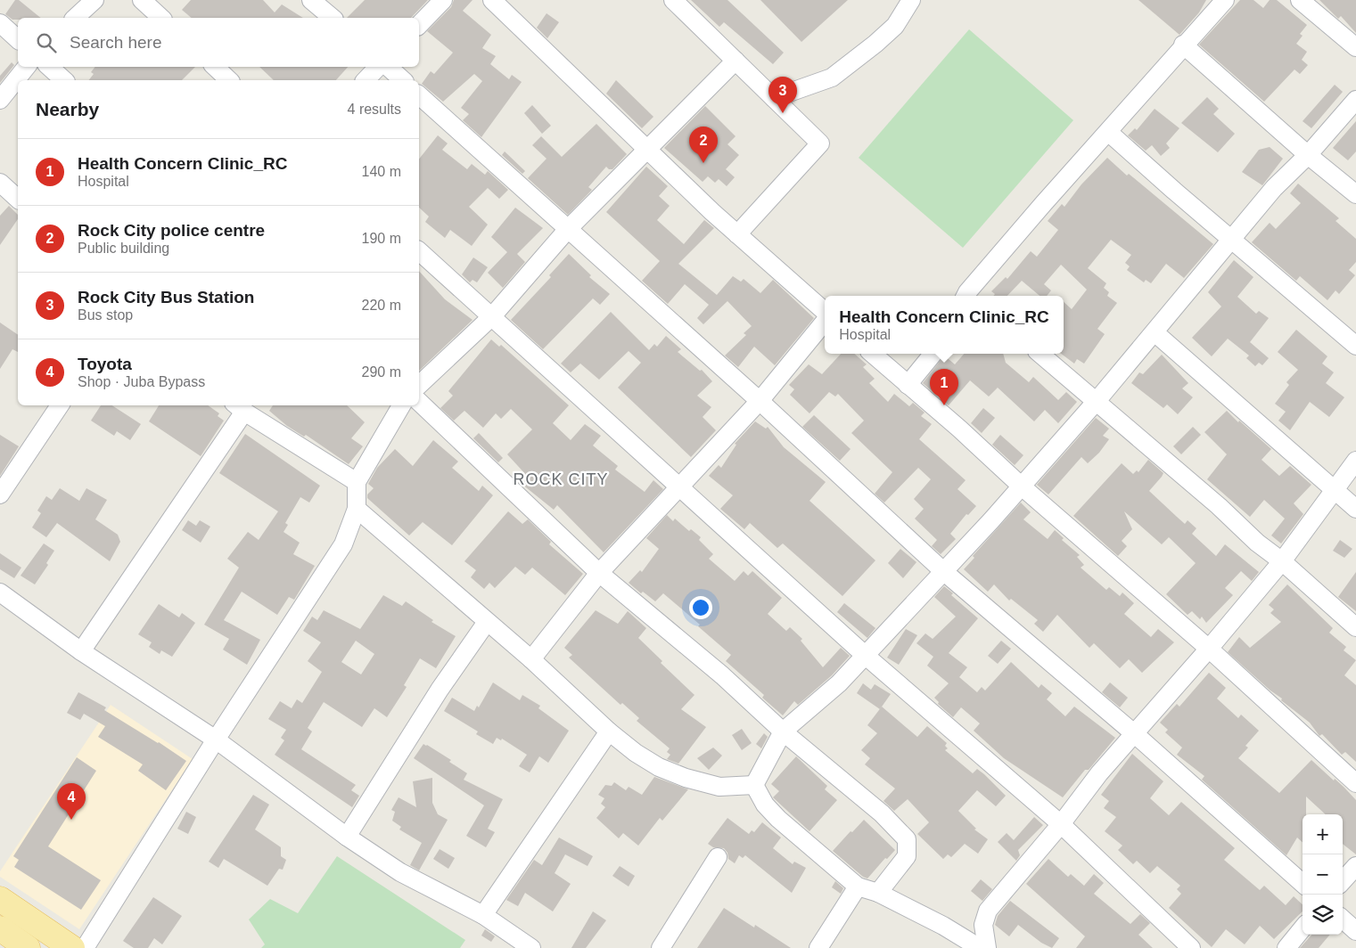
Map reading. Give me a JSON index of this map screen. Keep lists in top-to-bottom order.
{
  "districts": ["ROCK CITY"],
  "page": {
    "search": "Search here",
    "pins": [
      "3",
      "2",
      "1",
      "4"
    ],
    "heading": ["Nearby", "4 results"],
    "list": [
      {
        "mark": "1",
        "name": "Health Concern Clinic_RC",
        "note": "Hospital",
        "value": "140 m"
      },
      {
        "mark": "2",
        "name": "Rock City police centre",
        "note": "Public building",
        "value": "190 m"
      },
      {
        "mark": "3",
        "name": "Rock City Bus Station",
        "note": "Bus stop",
        "value": "220 m"
      },
      {
        "mark": "4",
        "name": "Toyota",
        "note": "Shop · Juba Bypass",
        "value": "290 m"
      }
    ],
    "popup": ["Health Concern Clinic_RC", "Hospital"],
    "map_buttons": ["+", "−"]
  }
}
